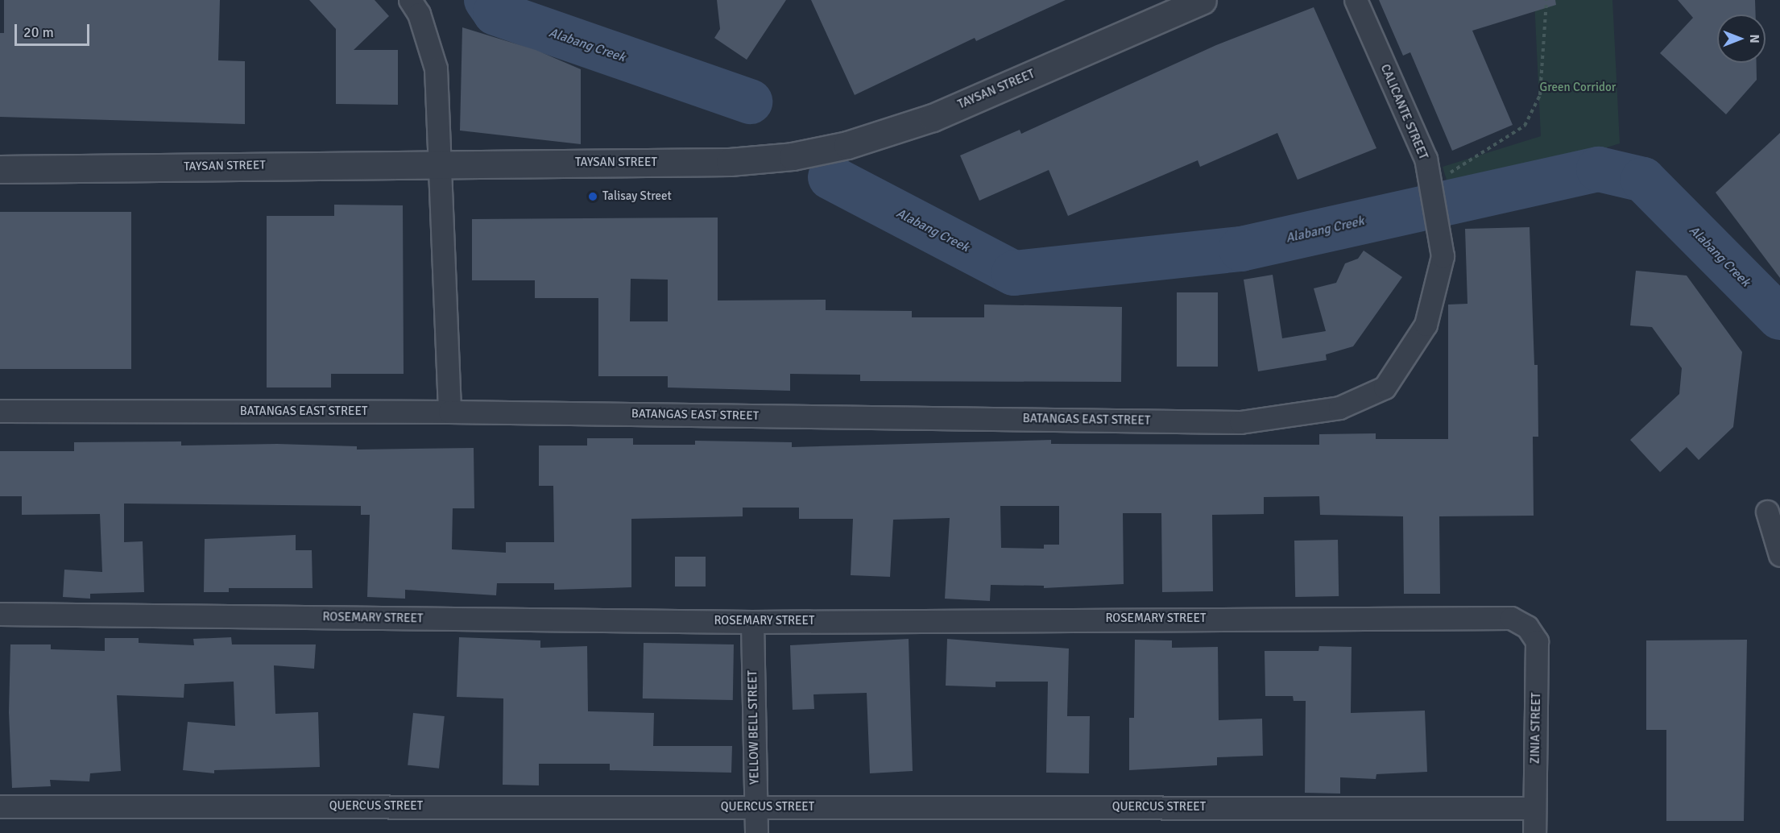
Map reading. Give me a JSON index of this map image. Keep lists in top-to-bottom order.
{
  "streets": {
    "street": [
      "TAYSAN STREET",
      "CALICANTE STREET",
      "BATANGAS EAST STREET",
      "ROSEMARY STREET",
      "YELLOW BELL STREET",
      "ZINIA STREET",
      "QUERCUS STREET"
    ]
  },
  "crossings": [
    ["CALICANTE STREET", "BATANGAS EAST STREET"],
    ["ROSEMARY STREET", "YELLOW BELL STREET"],
    ["ROSEMARY STREET", "ZINIA STREET"],
    ["YELLOW BELL STREET", "QUERCUS STREET"],
    ["ZINIA STREET", "QUERCUS STREET"]
  ],
  "water": ["Alabang Creek"],
  "parks": ["Green Corridor"],
  "places": ["Talisay Street"],
  "scale_bar": "20 m",
  "north": "right"
}
